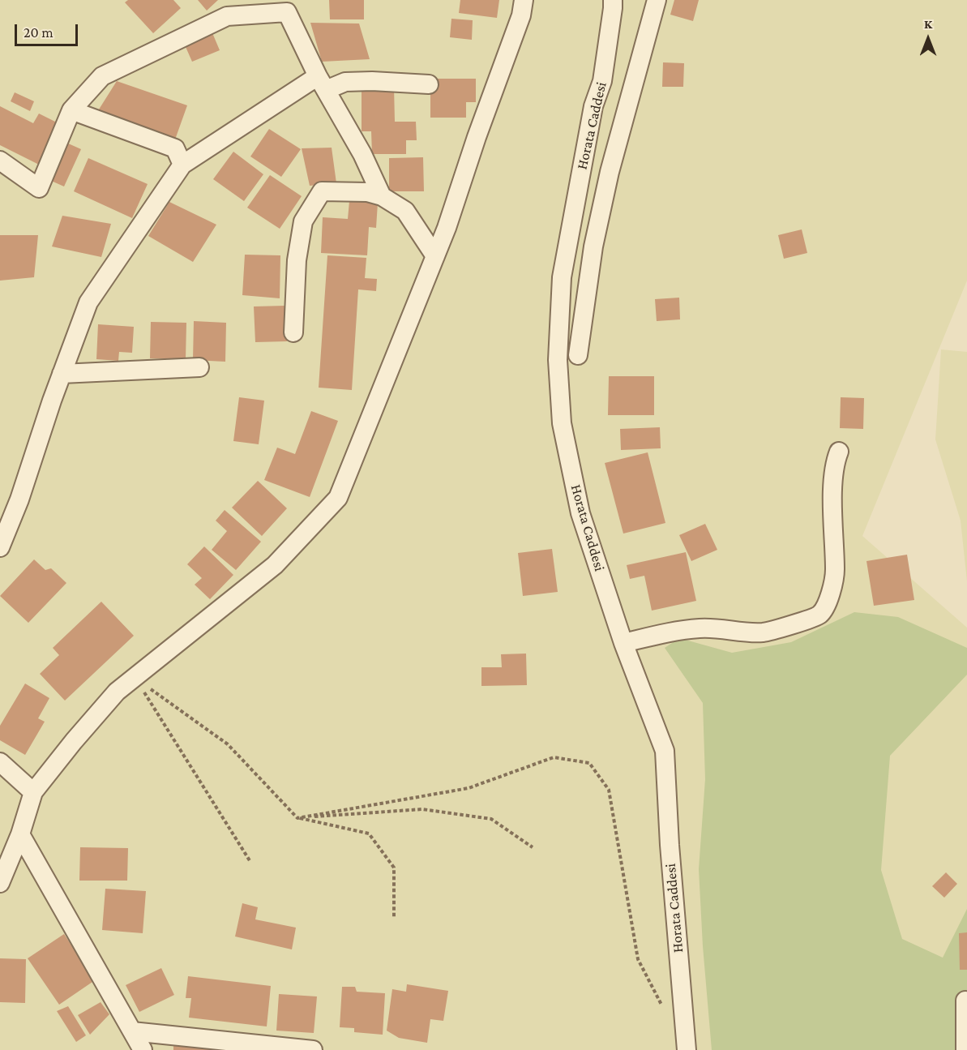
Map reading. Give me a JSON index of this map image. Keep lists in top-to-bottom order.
{
  "streets": {
    "street": ["Horata Caddesi"]
  },
  "scale_bar": "20 m",
  "north": "top"
}
